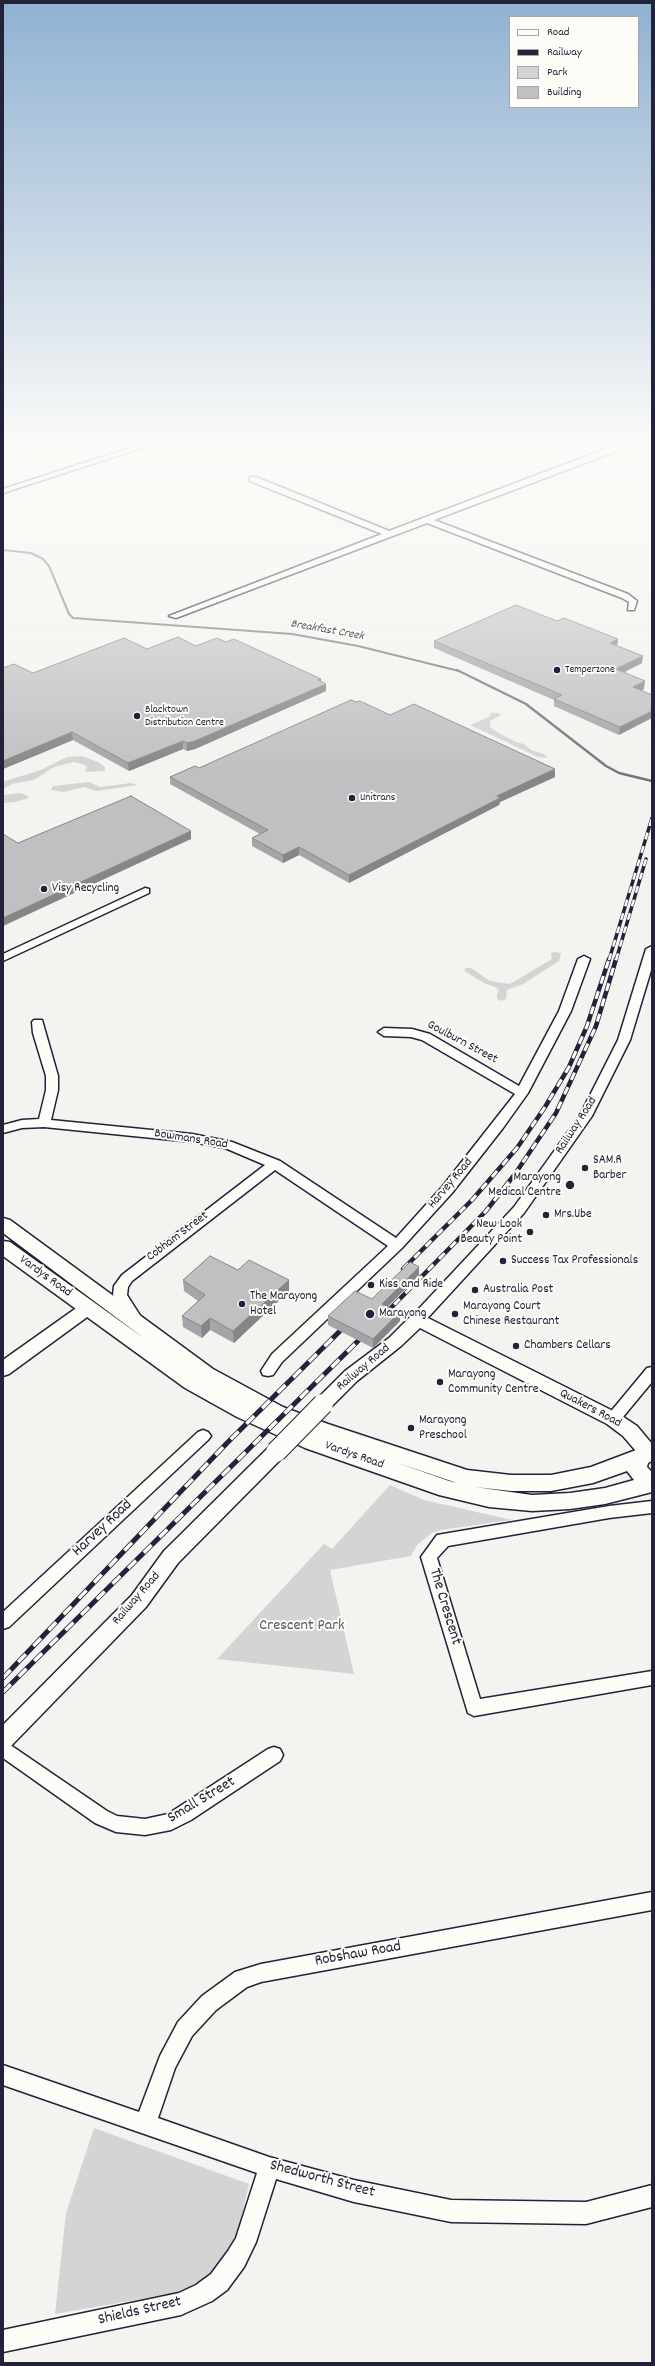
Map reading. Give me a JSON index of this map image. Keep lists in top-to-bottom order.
{
  "streets": {
    "main road": ["Vardys Road"],
    "street": [
      "Goulburn Street",
      "Railway Road",
      "Bowmans Road",
      "Harvey Road",
      "Cobham Street",
      "Quakers Road",
      "The Crescent",
      "Small Street",
      "Robshaw Road",
      "Shedworth Street",
      "Shields Street"
    ]
  },
  "crossings": [
    ["Goulburn Street", "Harvey Road"],
    ["Railway Road", "Quakers Road"],
    ["Bowmans Road", "Harvey Road"],
    ["Bowmans Road", "Cobham Street"],
    ["Cobham Street", "Vardys Road"],
    ["Vardys Road", "Quakers Road"],
    ["Robshaw Road", "Shedworth Street"],
    ["Shedworth Street", "Shields Street"]
  ],
  "water": ["Breakfast Creek"],
  "parks": ["Crescent Park"],
  "places": [
    "Temperzone",
    "Blacktown Distribution Centre",
    "Unitrans",
    "Visy Recycling",
    "SAM.R Barber",
    "Marayong Medical Centre",
    "Mrs.Ube",
    "New Look Beauty Point",
    "Success Tax Professionals",
    "Kiss and Ride",
    "Australia Post",
    "The Marayong Hotel",
    "Marayong",
    "Marayong Court Chinese Restaurant",
    "Chambers Cellars",
    "Marayong Community Centre",
    "Marayong Preschool"
  ],
  "legend": [
    "Road",
    "Railway",
    "Park",
    "Building"
  ]
}
